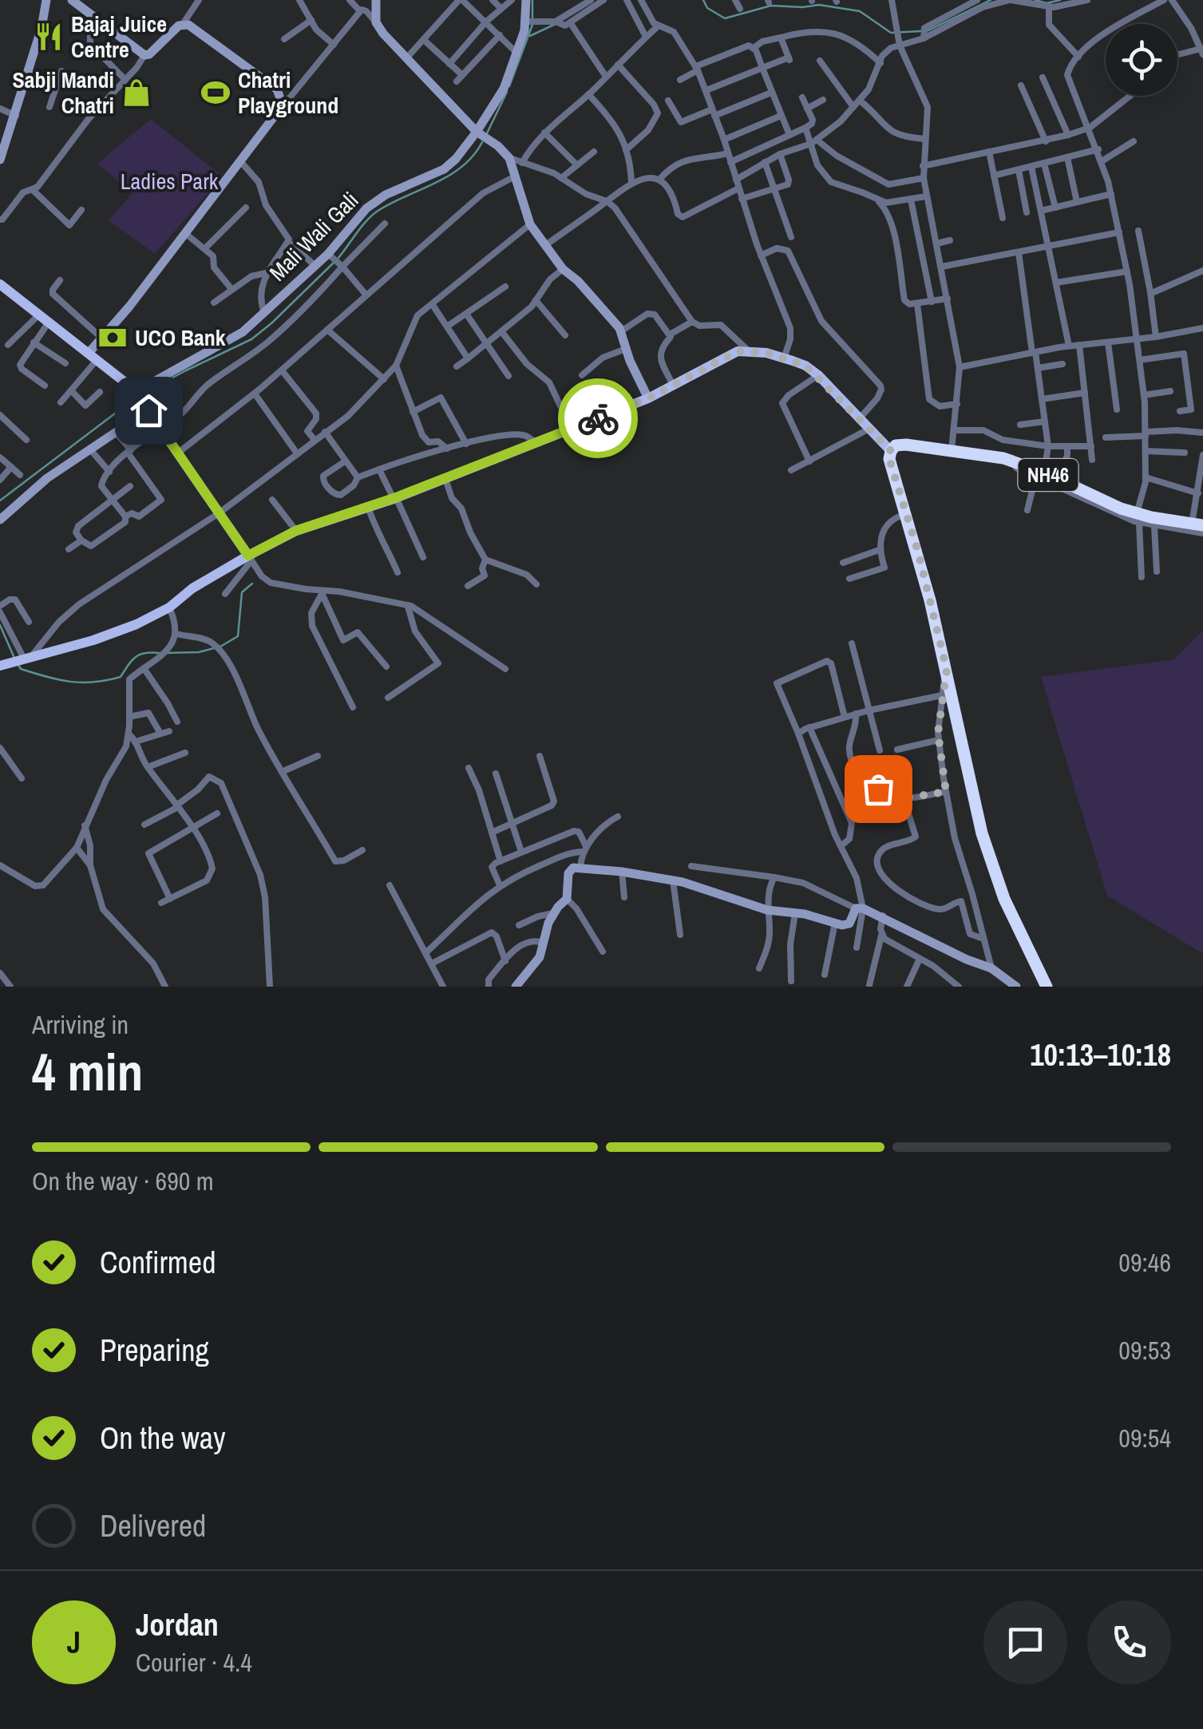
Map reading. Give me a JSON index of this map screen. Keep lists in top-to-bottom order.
{
  "streets": {
    "highway": ["NH46"],
    "street": ["Mali Wali Gali"]
  },
  "parks": ["Ladies Park"],
  "places": {
    "restaurant": ["Bajaj Juice Centre"],
    "shop": ["Sabji Mandi Chatri"],
    "sports": ["Chatri Playground"],
    "bank": ["UCO Bank"]
  },
  "page": {
    "heading": ["4 min", "Arriving in", "10:13–10:18"],
    "panel": ["Jordan", "Courier · 4.4"],
    "bar": "On the way · 690 m",
    "list": [
      ["Confirmed", "09:46"],
      ["Preparing", "09:53"],
      ["On the way", "09:54"],
      "Delivered"
    ],
    "round": "J"
  }
}
